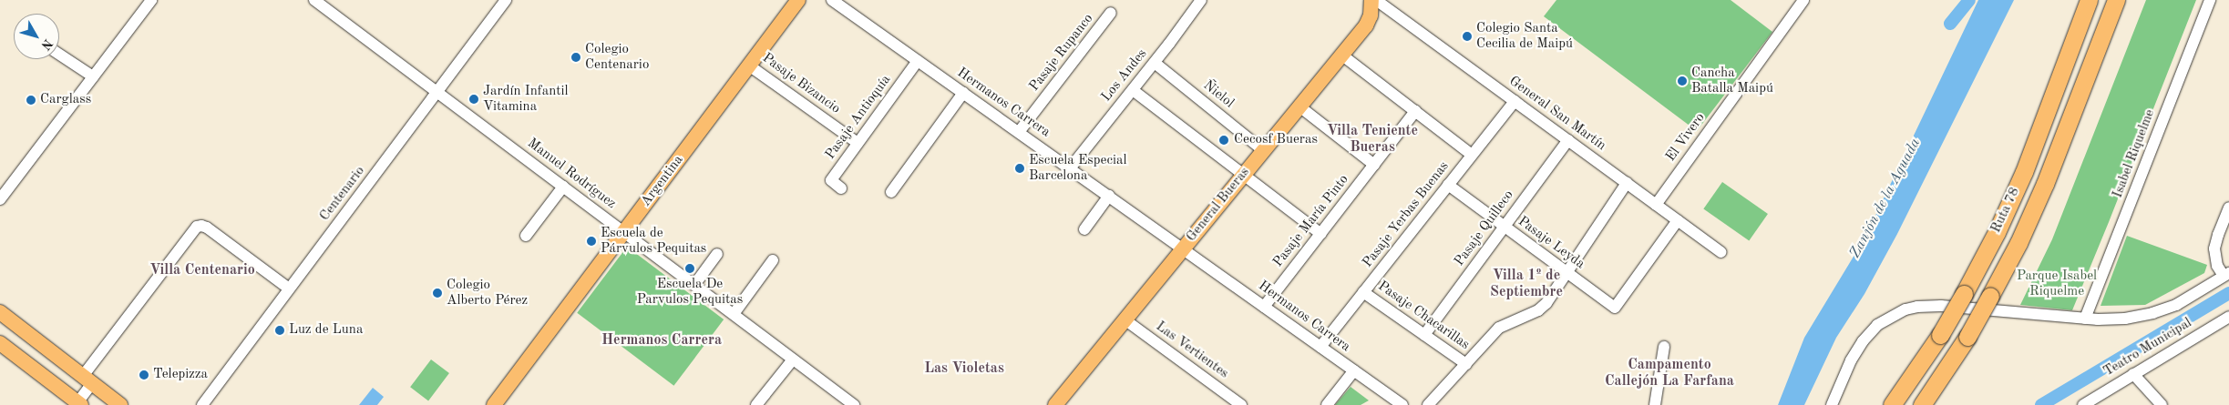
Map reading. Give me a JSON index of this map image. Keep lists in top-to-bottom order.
{
  "streets": {
    "highway": ["Ruta 78"],
    "main road": ["Argentina", "General Bueras"],
    "street": [
      "Pasaje Rupanco",
      "Los Andes",
      "Pasaje Bizancio",
      "Ñielol",
      "Hermanos Carrera",
      "General San Martín",
      "Pasaje Antioquía",
      "El Vivero",
      "Isabel Riquelme",
      "Manuel Rodríguez",
      "Centenario",
      "Pasaje Yerbas Buenas",
      "Pasaje María Pinto",
      "Pasaje Quilleco",
      "Pasaje Leyda",
      "Pasaje Chacarillas",
      "Teatro Municipal",
      "Las Vertientes"
    ]
  },
  "crossings": [
    ["Pasaje Rupanco", "Hermanos Carrera"],
    ["Los Andes", "Ñielol"],
    ["Los Andes", "Hermanos Carrera"],
    ["Pasaje Bizancio", "Pasaje Antioquía"],
    ["Pasaje Bizancio", "Argentina"],
    ["Ñielol", "General Bueras"],
    ["Hermanos Carrera", "Pasaje Antioquía"],
    ["Hermanos Carrera", "General Bueras"],
    ["Hermanos Carrera", "Pasaje Yerbas Buenas"],
    ["Hermanos Carrera", "Pasaje María Pinto"],
    ["General San Martín", "El Vivero"],
    ["General San Martín", "Pasaje Yerbas Buenas"],
    ["General San Martín", "Pasaje Quilleco"],
    ["General San Martín", "Pasaje Leyda"],
    ["Manuel Rodríguez", "Argentina"],
    ["Manuel Rodríguez", "Centenario"],
    ["General Bueras", "Las Vertientes"],
    ["Pasaje Yerbas Buenas", "Pasaje Leyda"],
    ["Pasaje Yerbas Buenas", "Pasaje Chacarillas"],
    ["Pasaje Quilleco", "Pasaje Leyda"],
    ["Pasaje Quilleco", "Pasaje Chacarillas"]
  ],
  "districts": [
    "Villa Teniente Bueras",
    "Villa Centenario",
    "Villa 1º de Septiembre",
    "Hermanos Carrera",
    "Campamento Callejón La Farfana",
    "Las Violetas"
  ],
  "water": ["Zanjón de la Aguada"],
  "parks": ["Parque Isabel Riquelme"],
  "places": [
    "Colegio Santa Cecilia de Maipú",
    "Colegio Centenario",
    "Cancha Batalla Maipú",
    "Jardín Infantil Vitamina",
    "Carglass",
    "Cecosf Bueras",
    "Escuela Especial Barcelona",
    "Escuela de Párvulos Pequitas",
    "Escuela De Parvulos Pequitas",
    "Colegio Alberto Pérez",
    "Luz de Luna",
    "Telepizza"
  ],
  "north": "bottom right"
}
